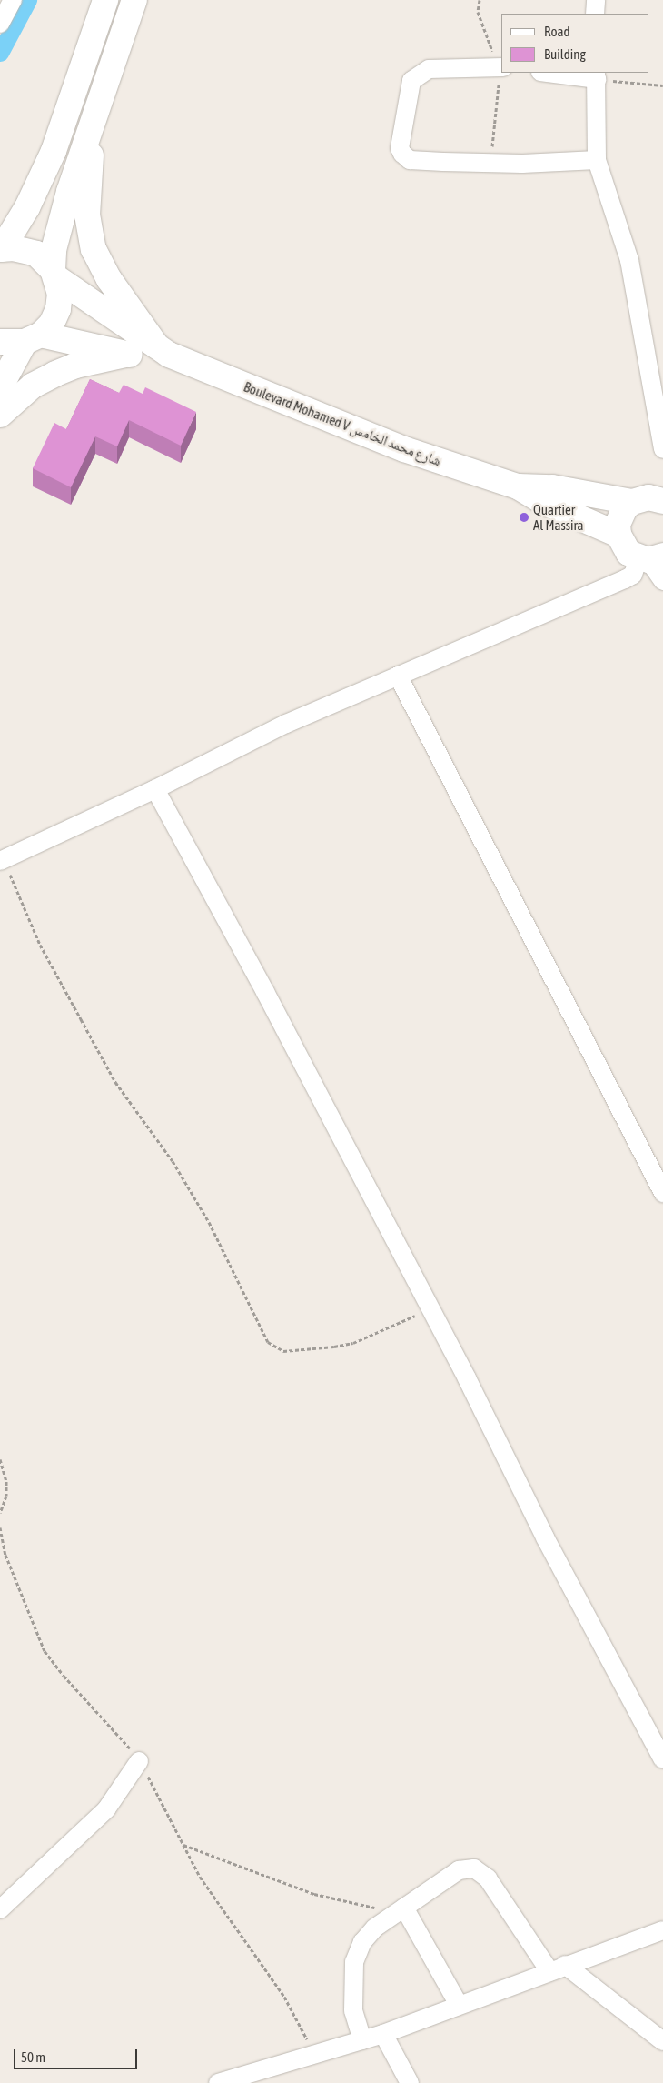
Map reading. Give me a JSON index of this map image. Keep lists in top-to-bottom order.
{
  "streets": {
    "main road": ["Boulevard Mohamed V شارع محمد الخامس"]
  },
  "places": ["Quartier Al Massira"],
  "legend": ["Road", "Building"],
  "scale_bar": "50 m"
}
